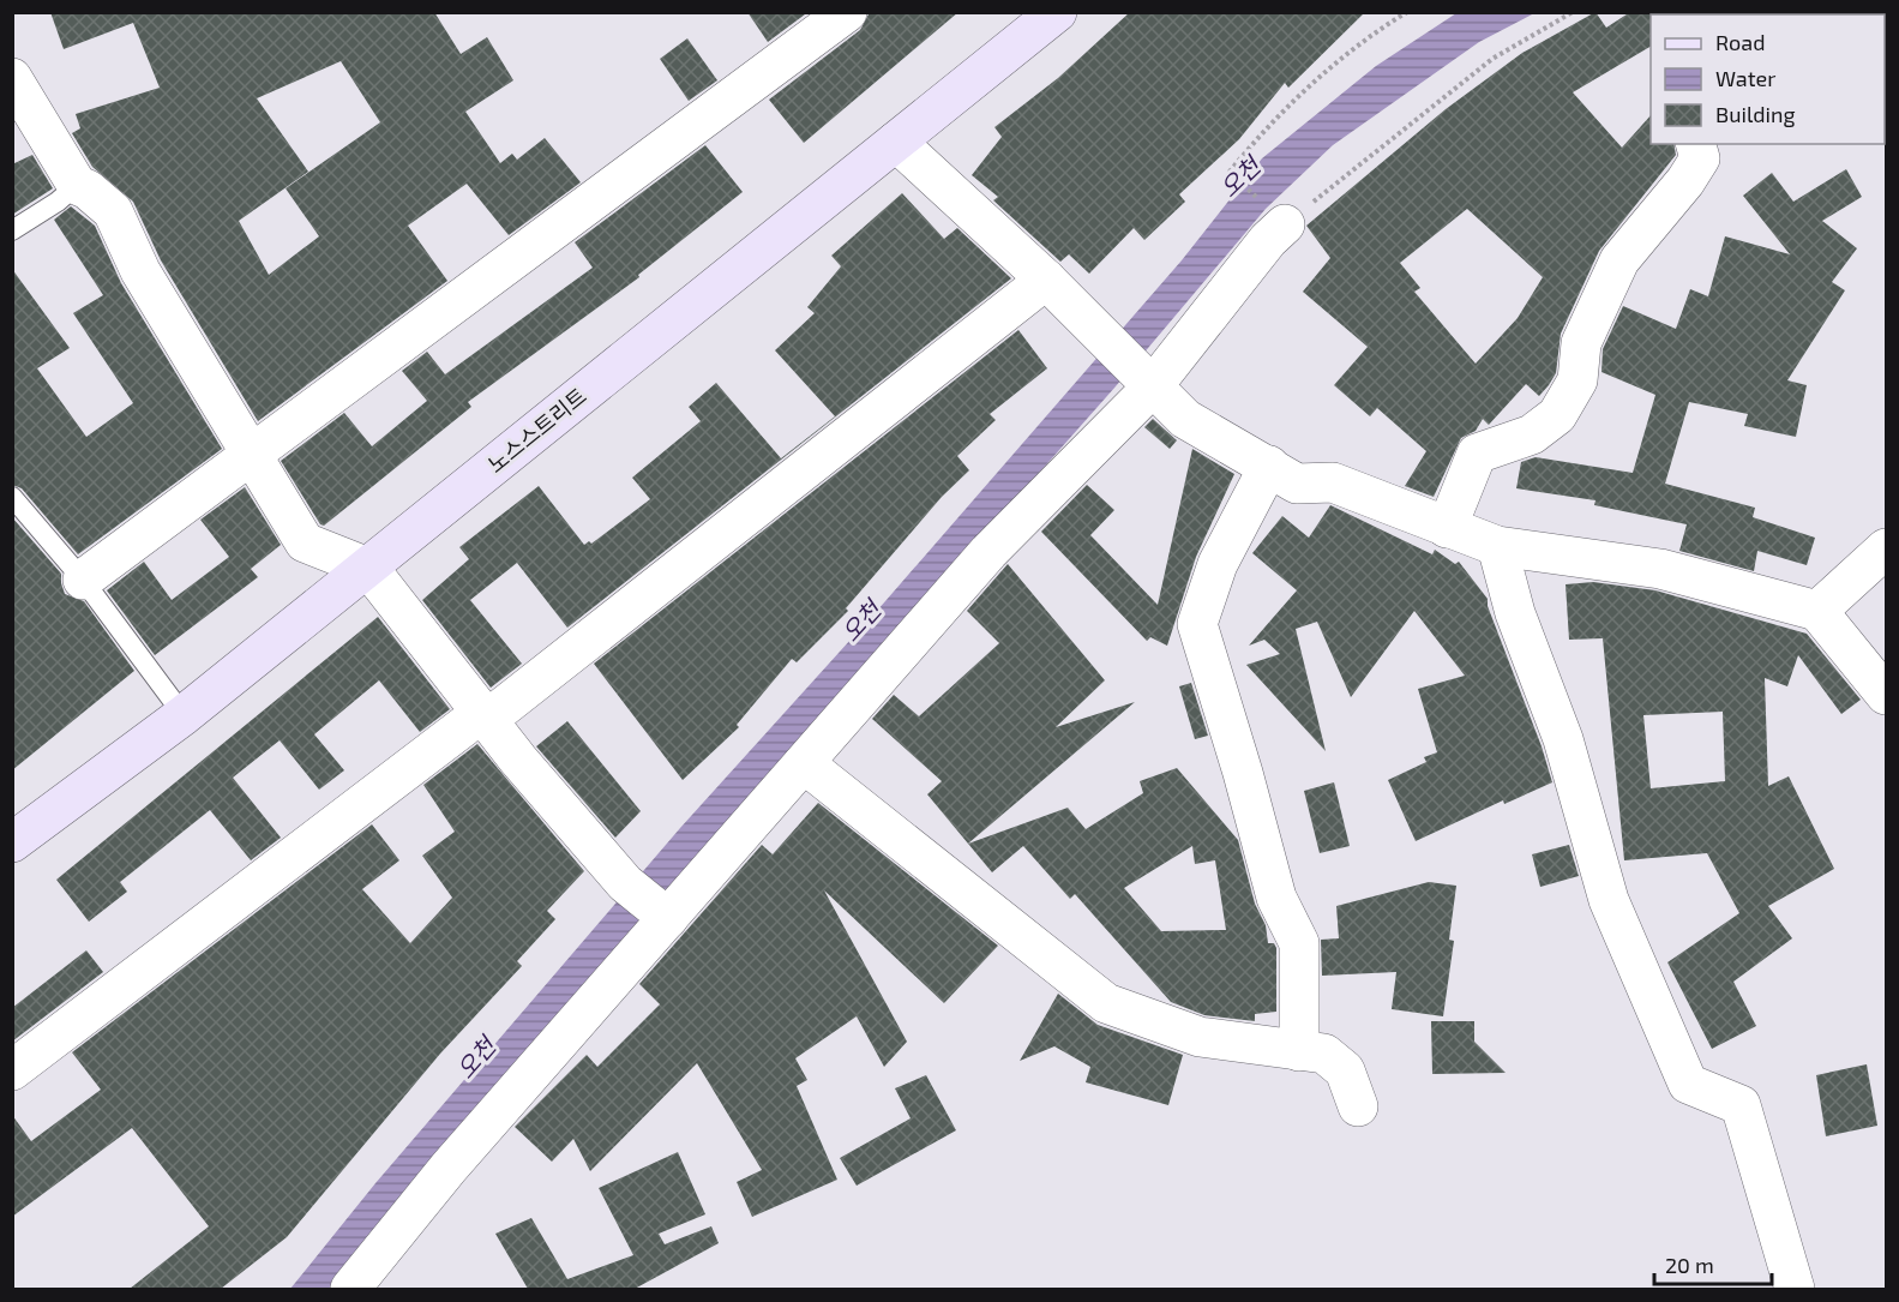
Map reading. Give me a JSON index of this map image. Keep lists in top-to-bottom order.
{
  "streets": {
    "main road": ["노스스트리트"]
  },
  "water": ["오천"],
  "legend": ["Road", "Water", "Building"],
  "scale_bar": "20 m"
}
